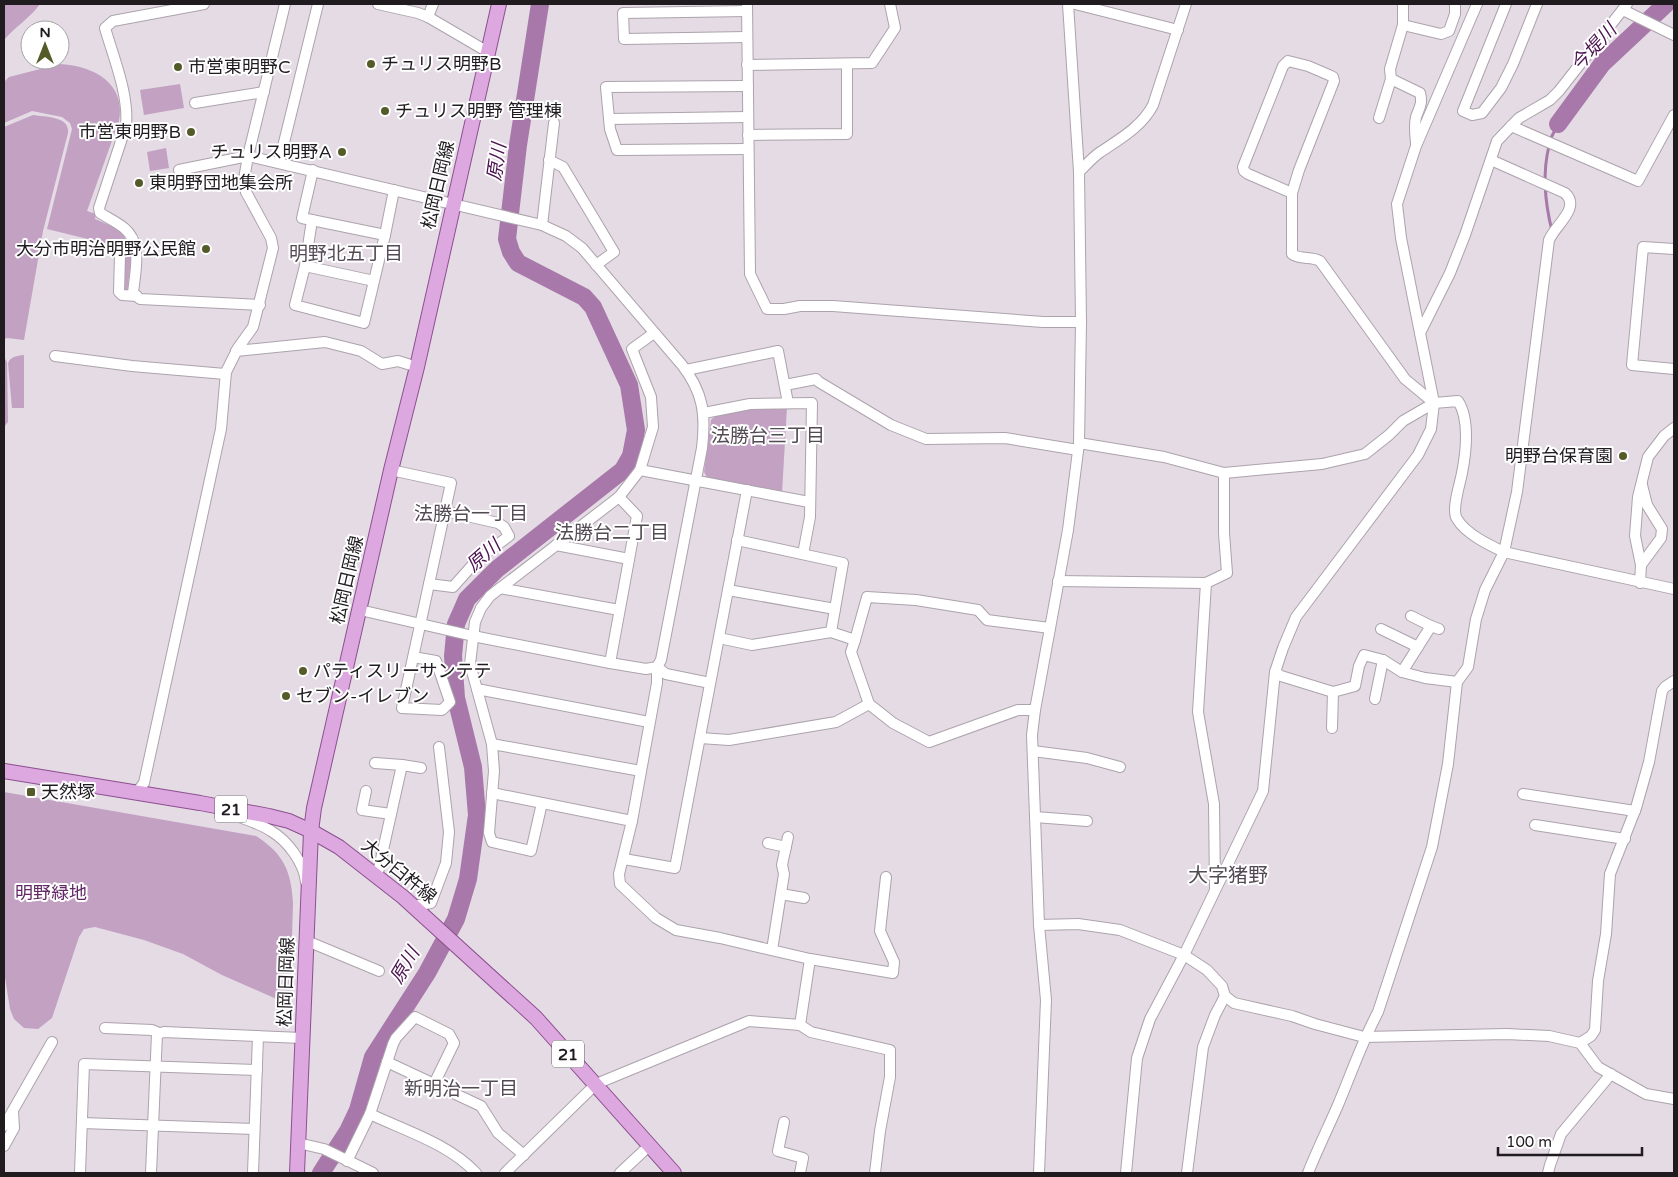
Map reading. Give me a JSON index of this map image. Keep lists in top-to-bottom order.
{
  "streets": {
    "main road": ["松岡日岡線", "21", "大分臼杵線"]
  },
  "crossings": [
    ["松岡日岡線", "大分臼杵線"]
  ],
  "districts": [
    "明野北五丁目",
    "法勝台三丁目",
    "法勝台一丁目",
    "法勝台二丁目",
    "大字猪野",
    "新明治一丁目"
  ],
  "water": ["今堤川", "原川"],
  "parks": ["明野緑地"],
  "places": {
    "other": [
      "チュリス明野B",
      "市営東明野C",
      "チュリス明野 管理棟",
      "市営東明野B",
      "チュリス明野A",
      "東明野団地集会所",
      "大分市明治明野公民館",
      "明野台保育園",
      "パティスリーサンテテ",
      "セブン-イレブン"
    ],
    "transit": ["天然塚"]
  },
  "scale_bar": "100 m",
  "north": "top"
}
